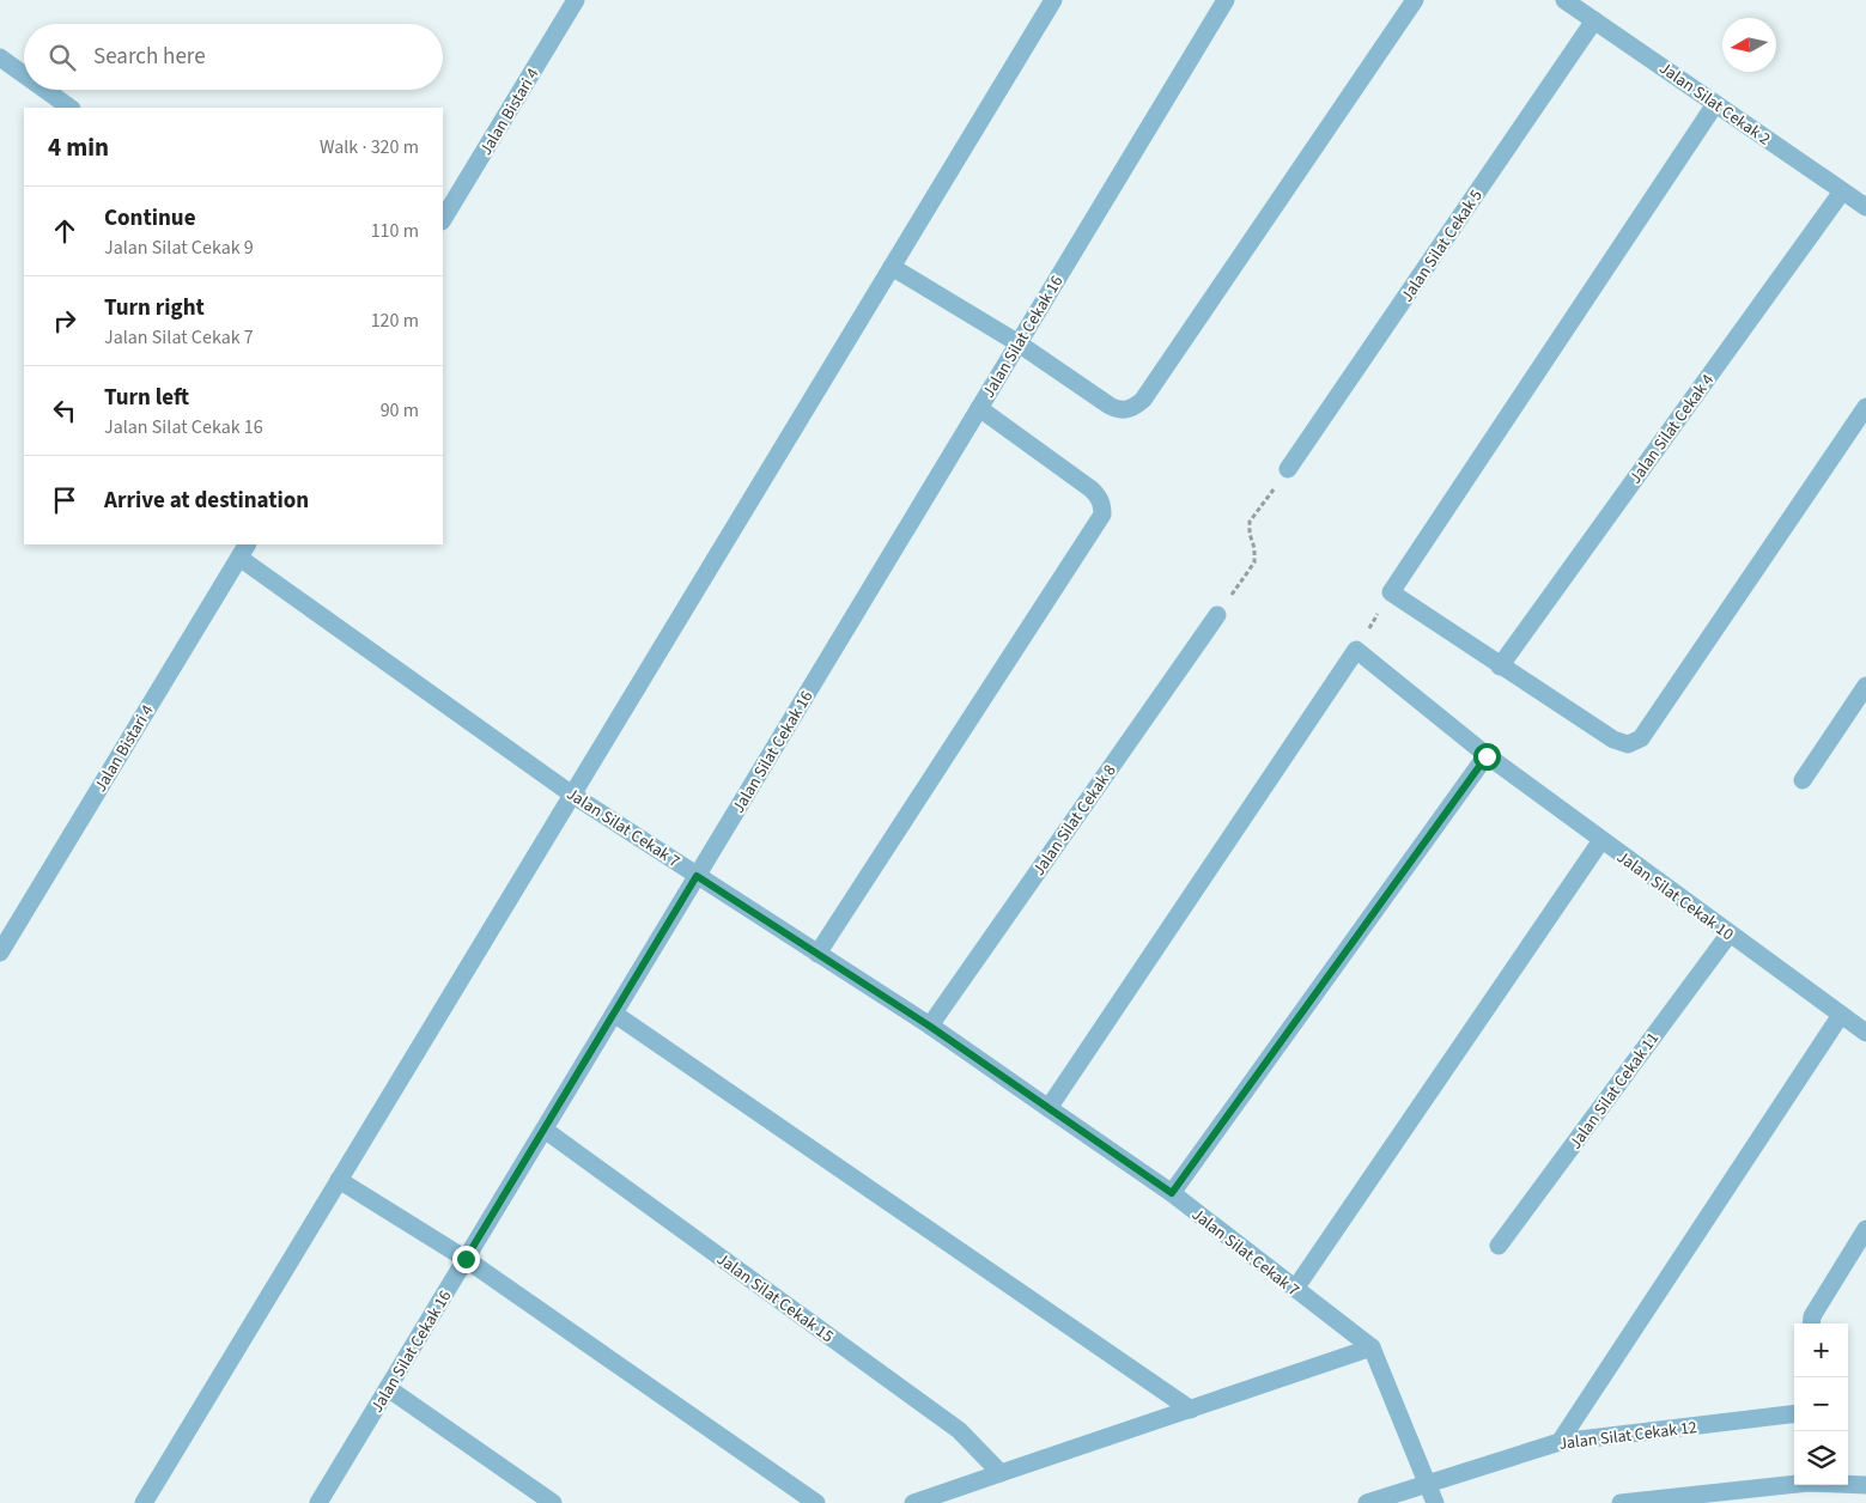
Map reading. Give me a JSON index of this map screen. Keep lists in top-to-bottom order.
{
  "streets": {
    "street": [
      "Jalan Silat Cekak 2",
      "Jalan Bistari 4",
      "Jalan Silat Cekak 5",
      "Jalan Silat Cekak 16",
      "Jalan Silat Cekak 4",
      "Jalan Silat Cekak 8",
      "Jalan Silat Cekak 7",
      "Jalan Silat Cekak 10",
      "Jalan Silat Cekak 11",
      "Jalan Silat Cekak 15",
      "Jalan Silat Cekak 12"
    ]
  },
  "crossings": [
    ["Jalan Silat Cekak 2", "Jalan Silat Cekak 5"],
    ["Jalan Silat Cekak 2", "Jalan Silat Cekak 4"],
    ["Jalan Bistari 4", "Jalan Silat Cekak 7"],
    ["Jalan Silat Cekak 16", "Jalan Silat Cekak 7"],
    ["Jalan Silat Cekak 16", "Jalan Silat Cekak 15"],
    ["Jalan Silat Cekak 8", "Jalan Silat Cekak 7"],
    ["Jalan Silat Cekak 10", "Jalan Silat Cekak 11"]
  ],
  "north": "left",
  "page": {
    "search": "Search here",
    "heading": ["4 min", "Walk · 320 m"],
    "list": [
      ["Continue", "Jalan Silat Cekak 9", "110 m"],
      ["Turn right", "Jalan Silat Cekak 7", "120 m"],
      ["Turn left", "Jalan Silat Cekak 16", "90 m"],
      "Arrive at destination"
    ],
    "map_buttons": ["+", "−"]
  }
}
